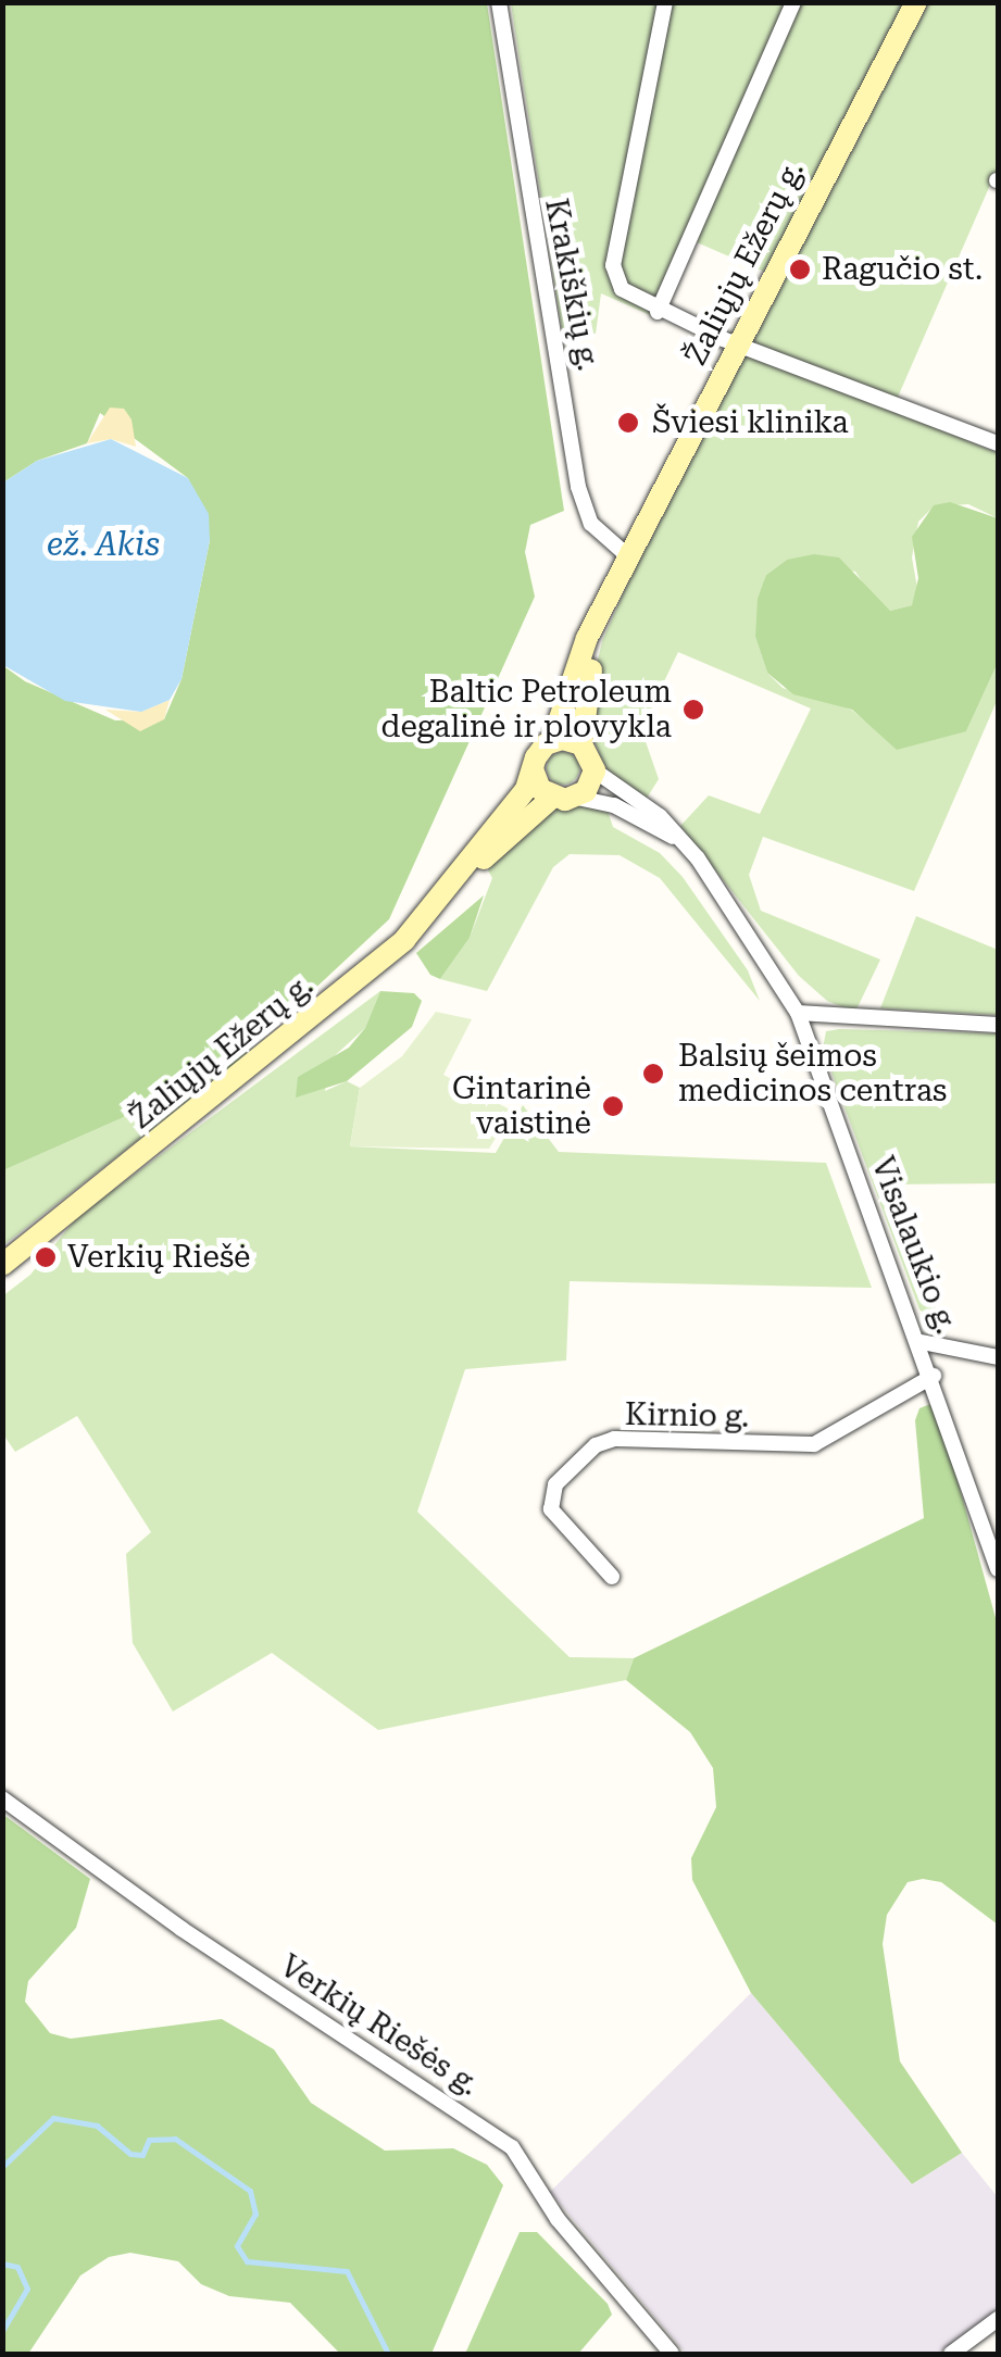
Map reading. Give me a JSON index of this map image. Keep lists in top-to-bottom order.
{
  "streets": {
    "main road": ["Žaliųjų Ežerų g."],
    "street": [
      "Krakiškių g.",
      "Visalaukio g.",
      "Kirnio g.",
      "Verkių Riešės g."
    ]
  },
  "crossings": [
    ["Žaliųjų Ežerų g.", "Krakiškių g."],
    ["Žaliųjų Ežerų g.", "Visalaukio g."],
    ["Visalaukio g.", "Kirnio g."]
  ],
  "water": ["ež. Akis"],
  "places": [
    "Ragučio st.",
    "Šviesi klinika",
    "Baltic Petroleum degalinė ir plovykla",
    "Balsių šeimos medicinos centras",
    "Gintarinė vaistinė",
    "Verkių Riešė"
  ]
}
